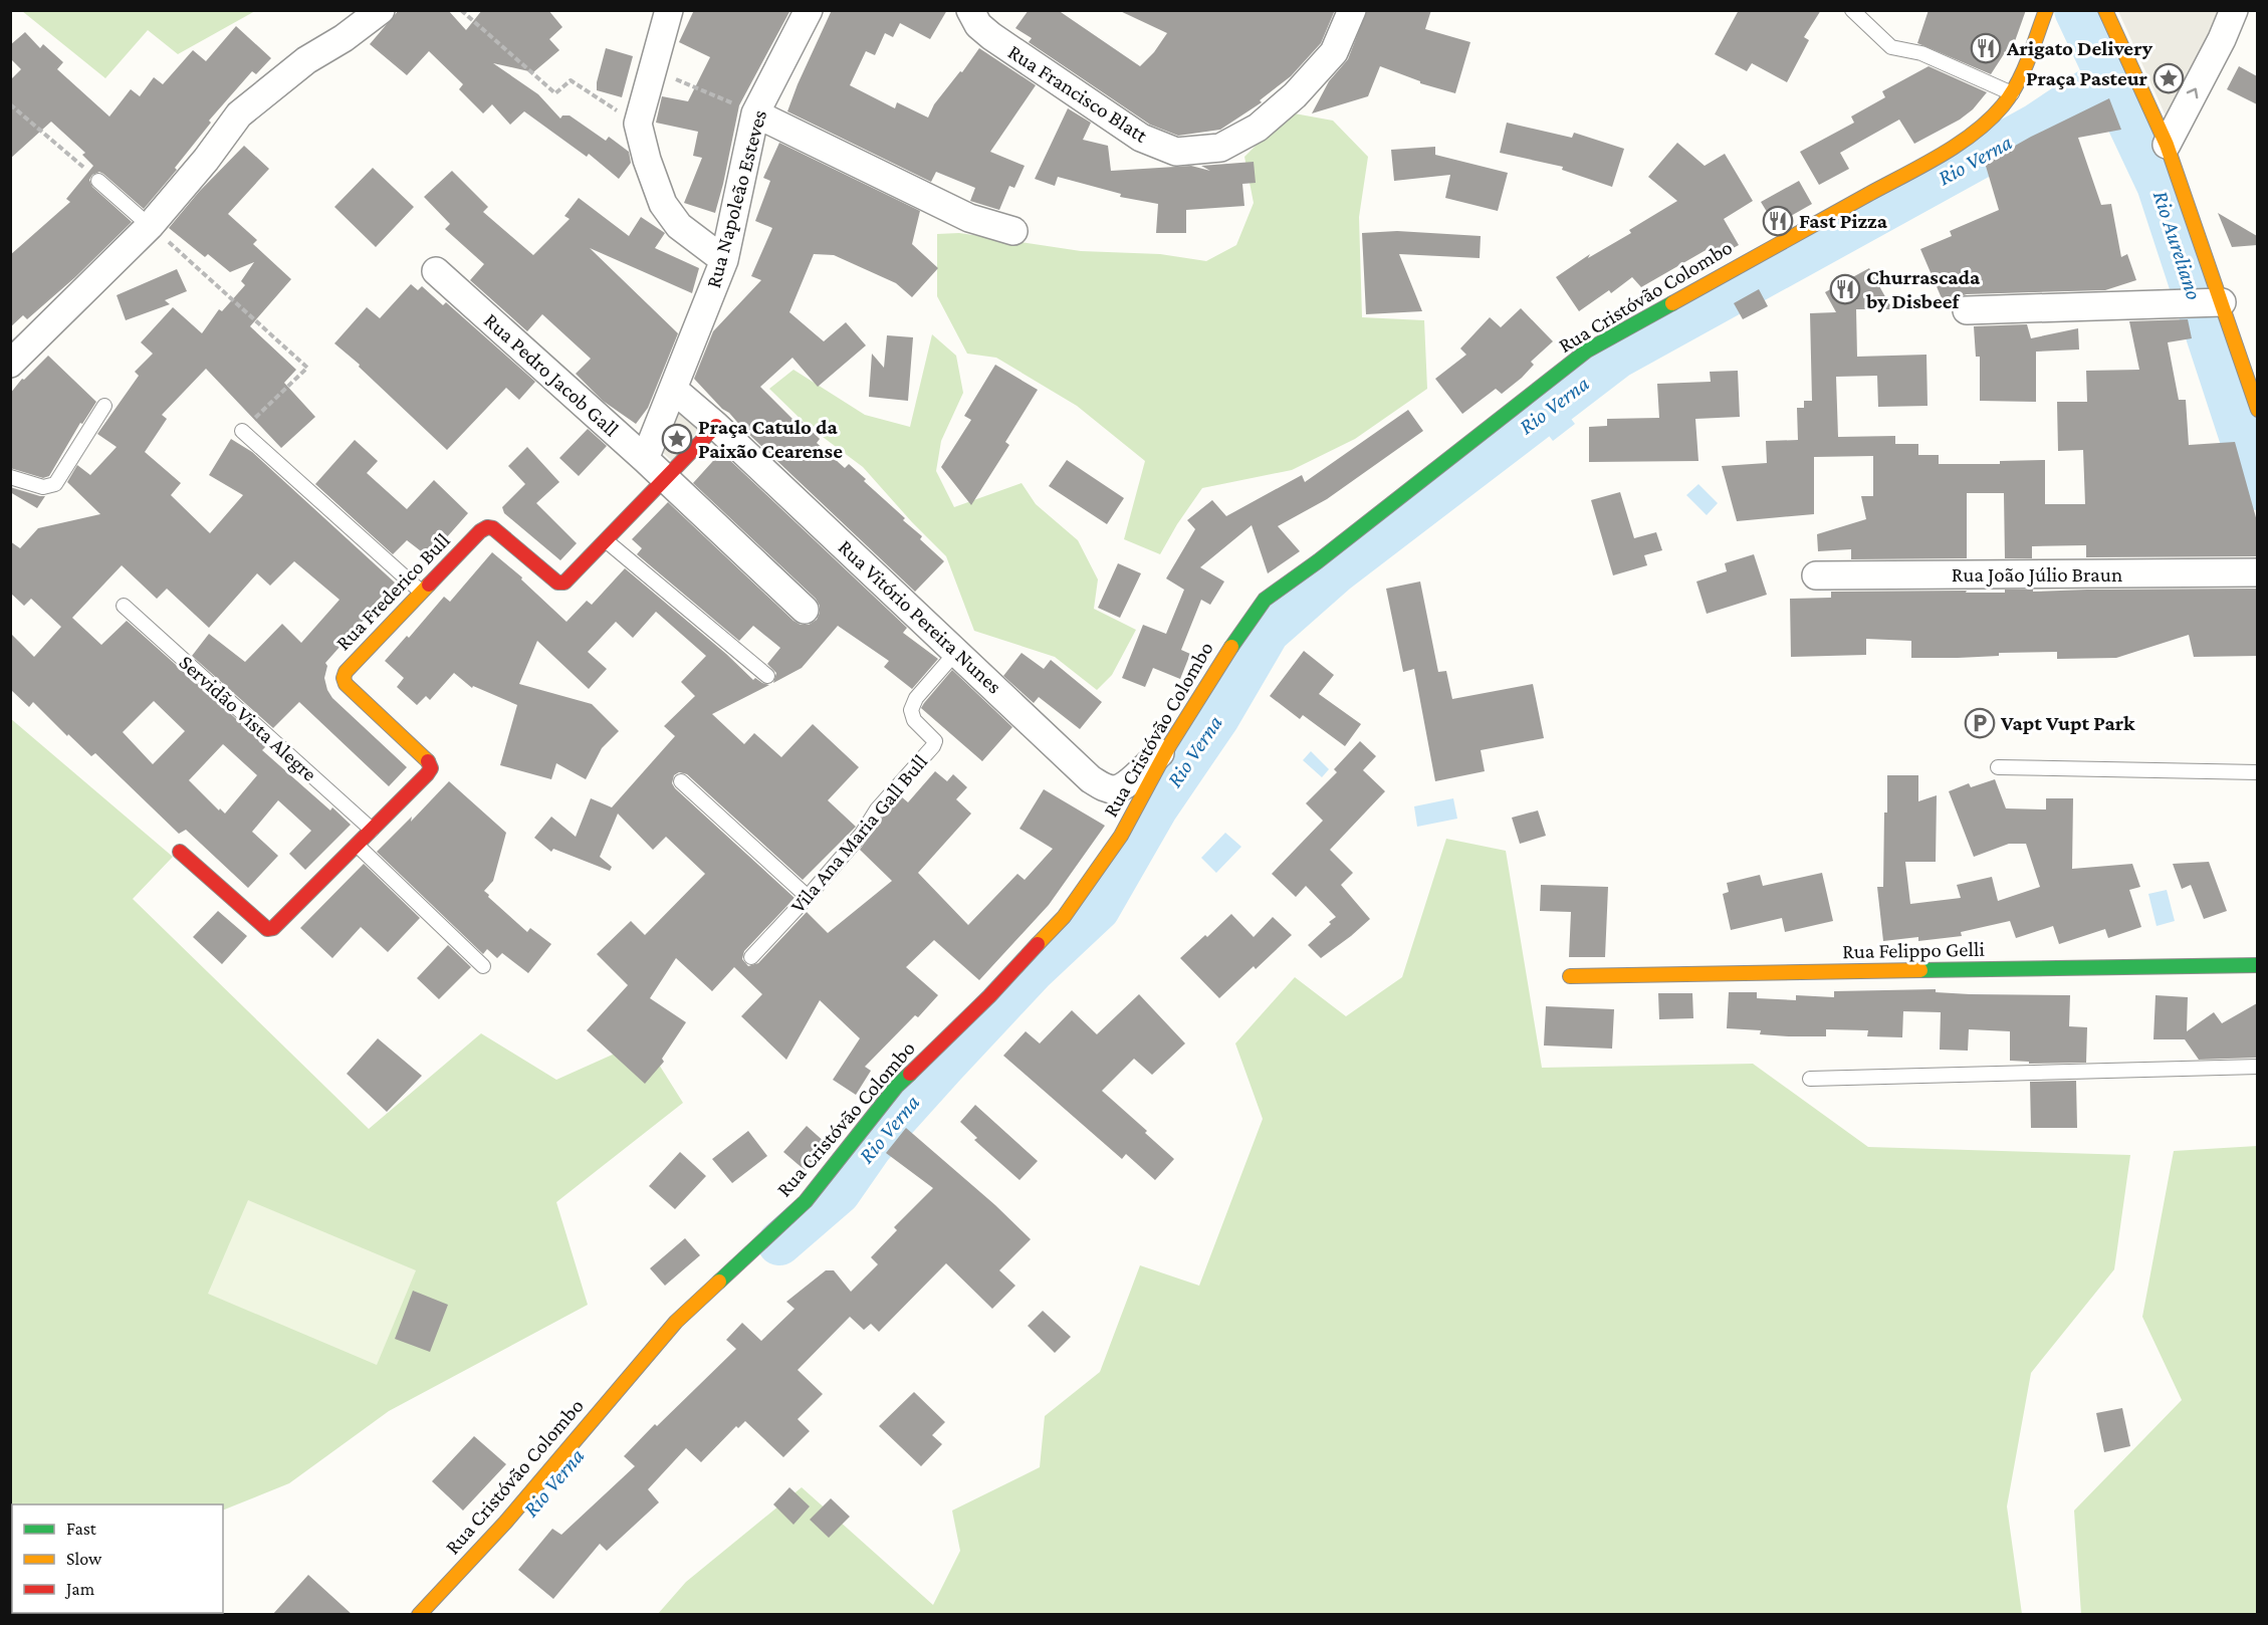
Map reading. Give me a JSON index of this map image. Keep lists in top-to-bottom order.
{
  "streets": {
    "main road": ["Rua Cristóvão Colombo", "Rua Frederico Bull", "Rua Felippo Gelli"],
    "street": [
      "Rua Francisco Blatt",
      "Rua Napoleão Esteves",
      "Rua Pedro Jacob Gall",
      "Rua João Júlio Braun",
      "Rua Vitório Pereira Nunes"
    ],
    "lane": ["Servidão Vista Alegre", "Vila Ana Maria Gall Bull"]
  },
  "crossings": [
    ["Rua Napoleão Esteves", "Rua Pedro Jacob Gall"],
    ["Rua Napoleão Esteves", "Rua Vitório Pereira Nunes"],
    ["Rua Cristóvão Colombo", "Rua Vitório Pereira Nunes"],
    ["Rua Pedro Jacob Gall", "Rua Frederico Bull"],
    ["Rua Frederico Bull", "Servidão Vista Alegre"],
    ["Rua Vitório Pereira Nunes", "Vila Ana Maria Gall Bull"]
  ],
  "water": ["Rio Verna", "Rio Aureliano"],
  "places": {
    "restaurant": ["Arigato Delivery", "Fast Pizza", "Churrascada by Disbeef"],
    "place": ["Praça Pasteur", "Praça Catulo da Paixão Cearense"],
    "parking": ["Vapt Vupt Park"]
  },
  "legend": ["Fast", "Slow", "Jam"]
}
